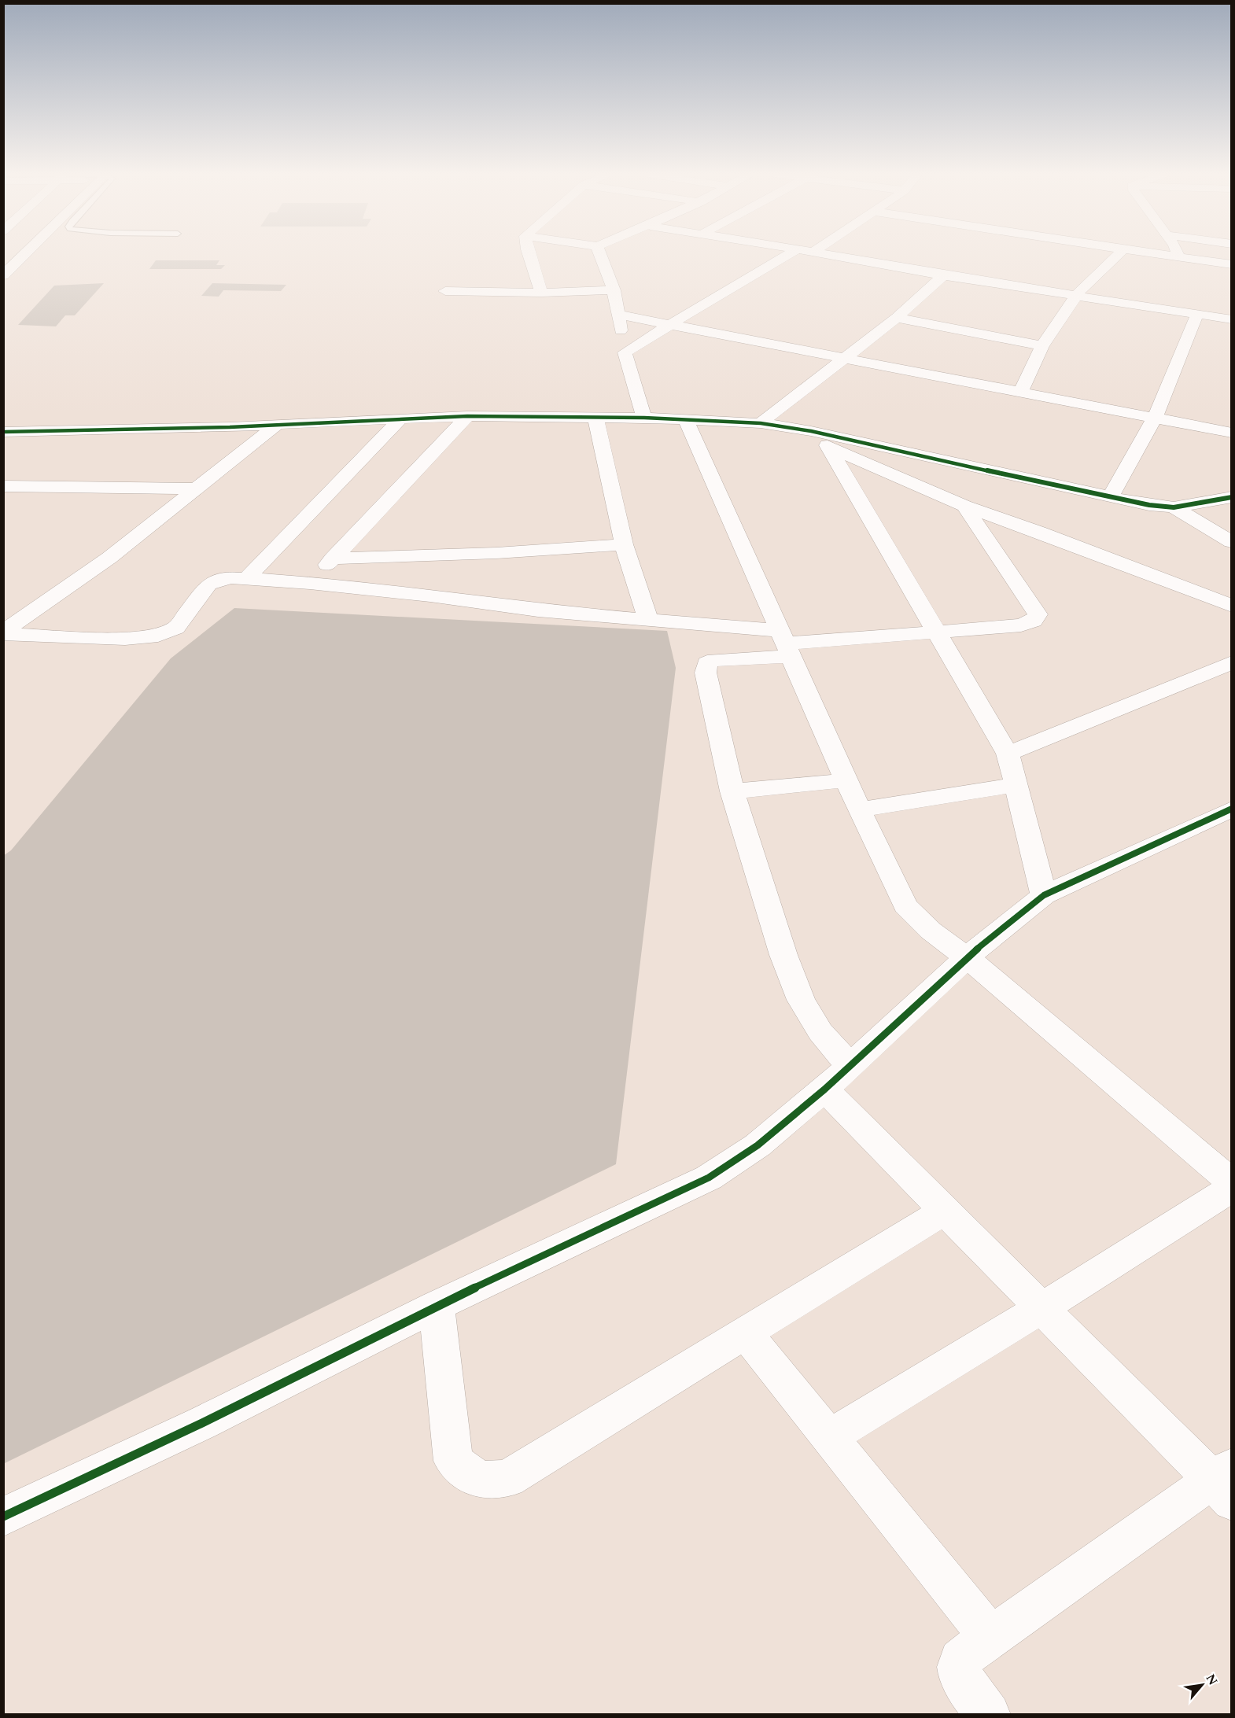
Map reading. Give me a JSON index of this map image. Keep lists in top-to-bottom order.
{
  "north": "top right"
}
